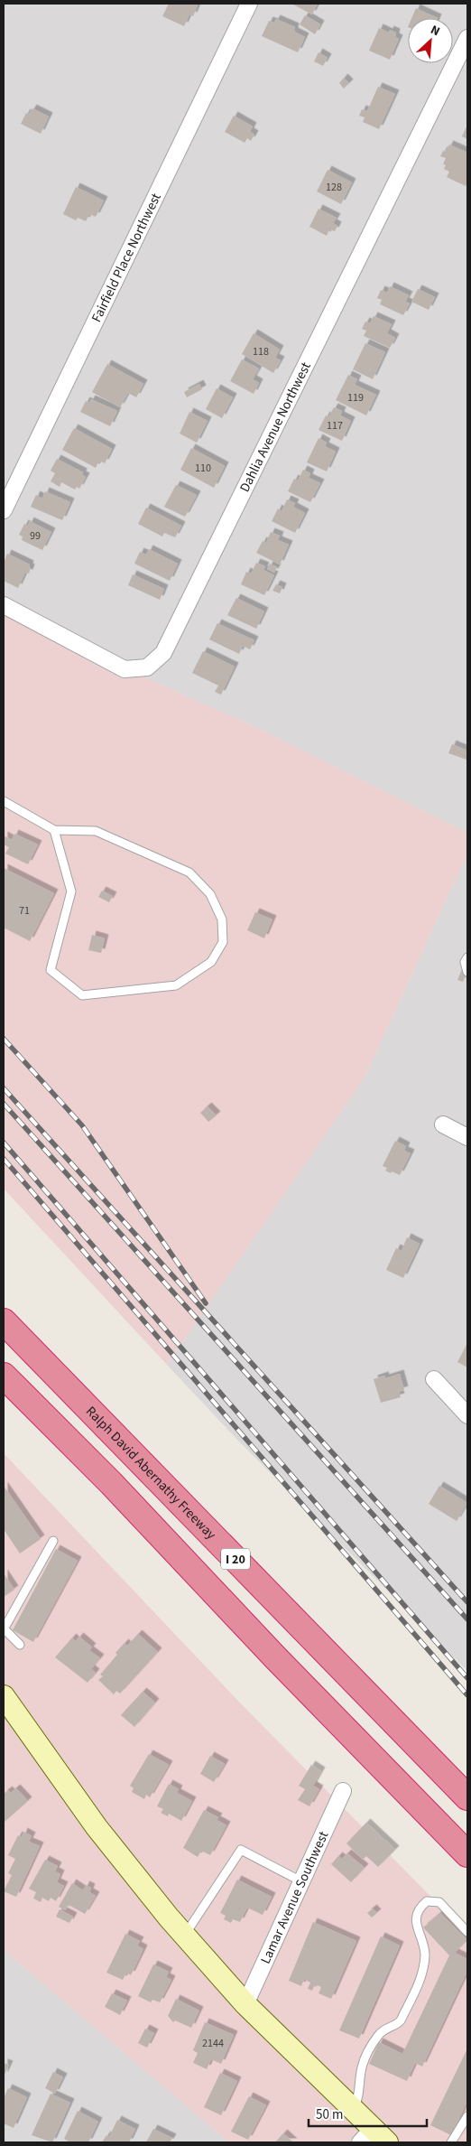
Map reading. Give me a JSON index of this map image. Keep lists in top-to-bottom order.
{
  "streets": {
    "highway": ["Ralph David Abernathy Freeway", "I 20"],
    "street": ["Fairfield Place Northwest", "Dahlia Avenue Northwest", "Lamar Avenue Southwest"]
  },
  "house_numbers": [
    "128",
    "118",
    "119",
    "117",
    "110",
    "99",
    "71",
    "2144"
  ],
  "scale_bar": "50 m",
  "north": "top right"
}
